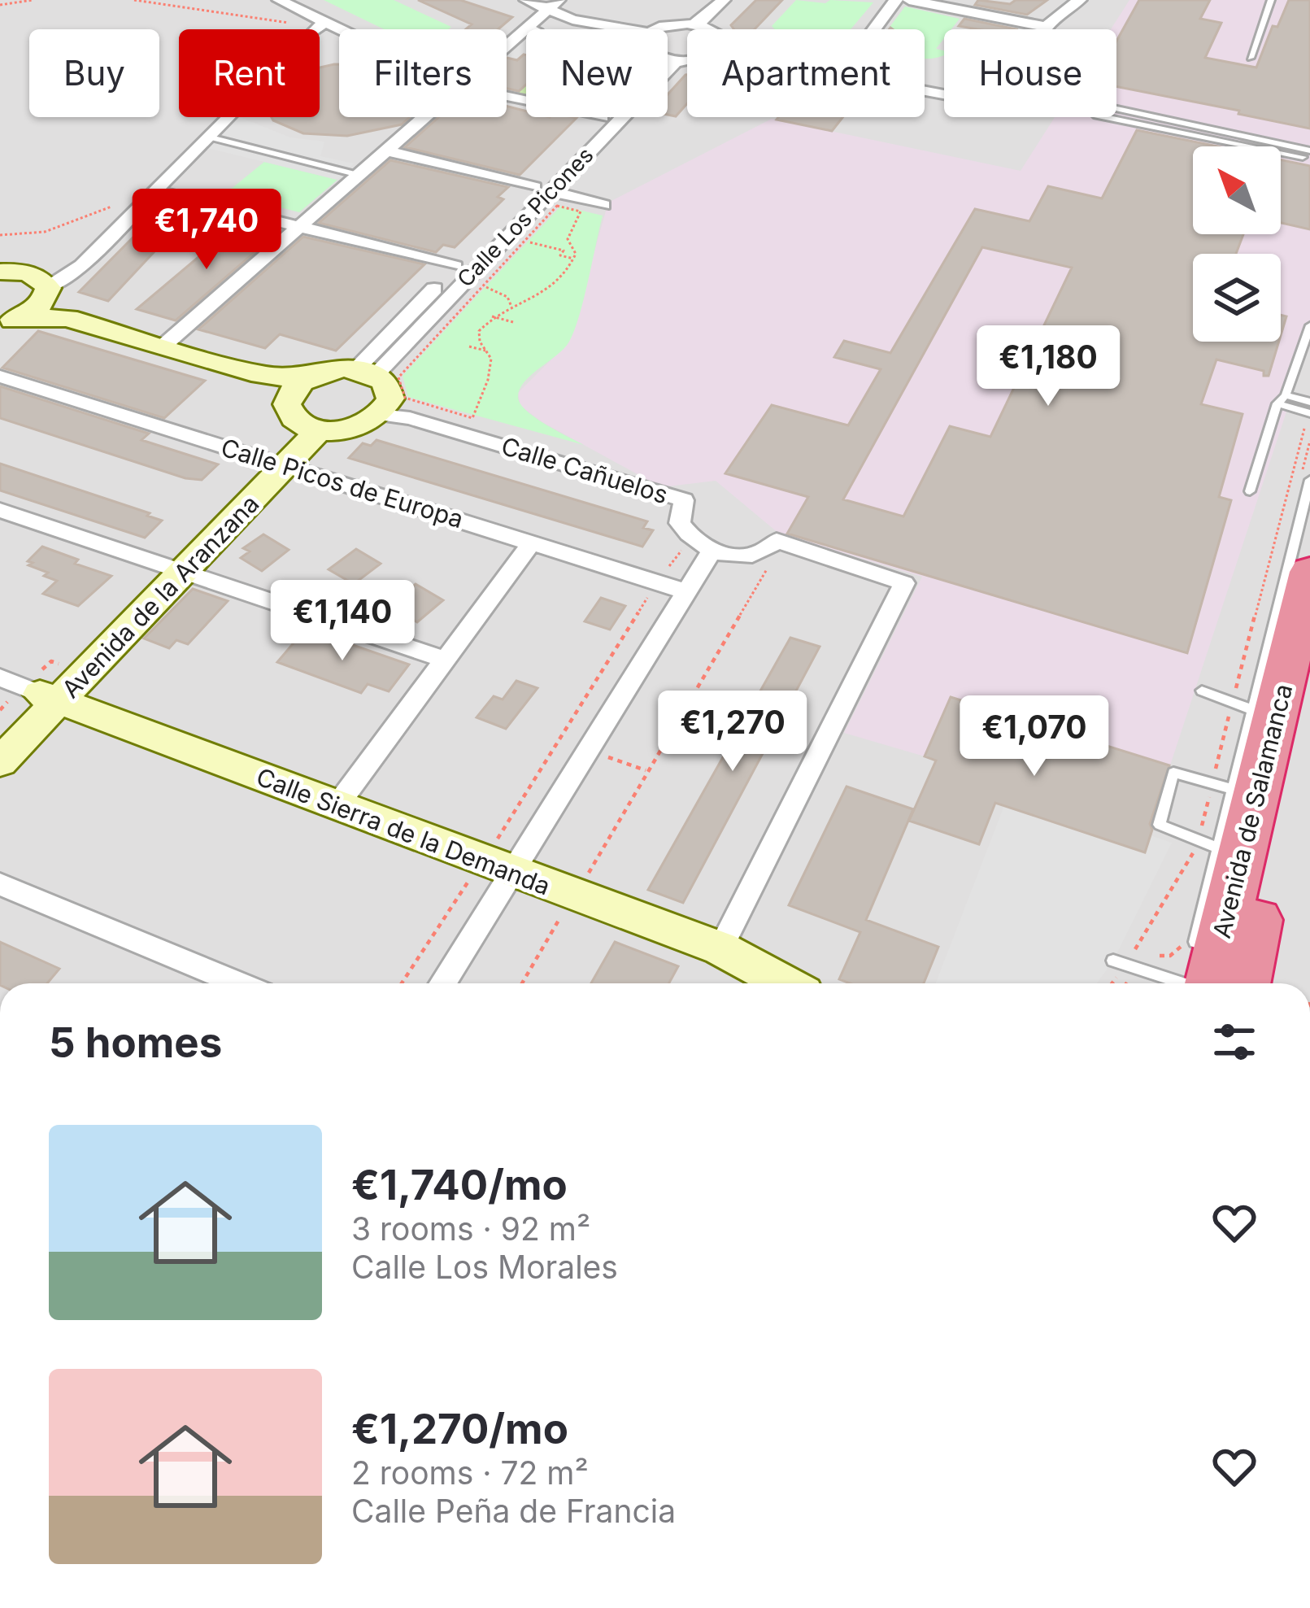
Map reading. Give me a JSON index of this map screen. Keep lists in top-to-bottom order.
{
  "streets": {
    "highway": ["Avenida de Salamanca"],
    "street": [
      "Calle Los Picones",
      "Calle Cañuelos",
      "Calle Picos de Europa",
      "Avenida de la Aranzana",
      "Calle Sierra de la Demanda"
    ]
  },
  "crossings": [
    ["Calle Picos de Europa", "Avenida de la Aranzana"],
    ["Avenida de la Aranzana", "Calle Sierra de la Demanda"]
  ],
  "north": "top left",
  "page": {
    "chip": [
      "Buy",
      "Rent",
      "Filters",
      "New",
      "Apartment",
      "House"
    ],
    "price": [
      "€1,740",
      "€1,180",
      "€1,140",
      "€1,270",
      "€1,070"
    ],
    "heading": "5 homes",
    "list": [
      {
        "name": "€1,740/mo",
        "note": "3 rooms · 92 m² · Calle Los Morales"
      },
      {
        "name": "€1,270/mo",
        "note": "2 rooms · 72 m² · Calle Peña de Francia"
      }
    ]
  }
}
